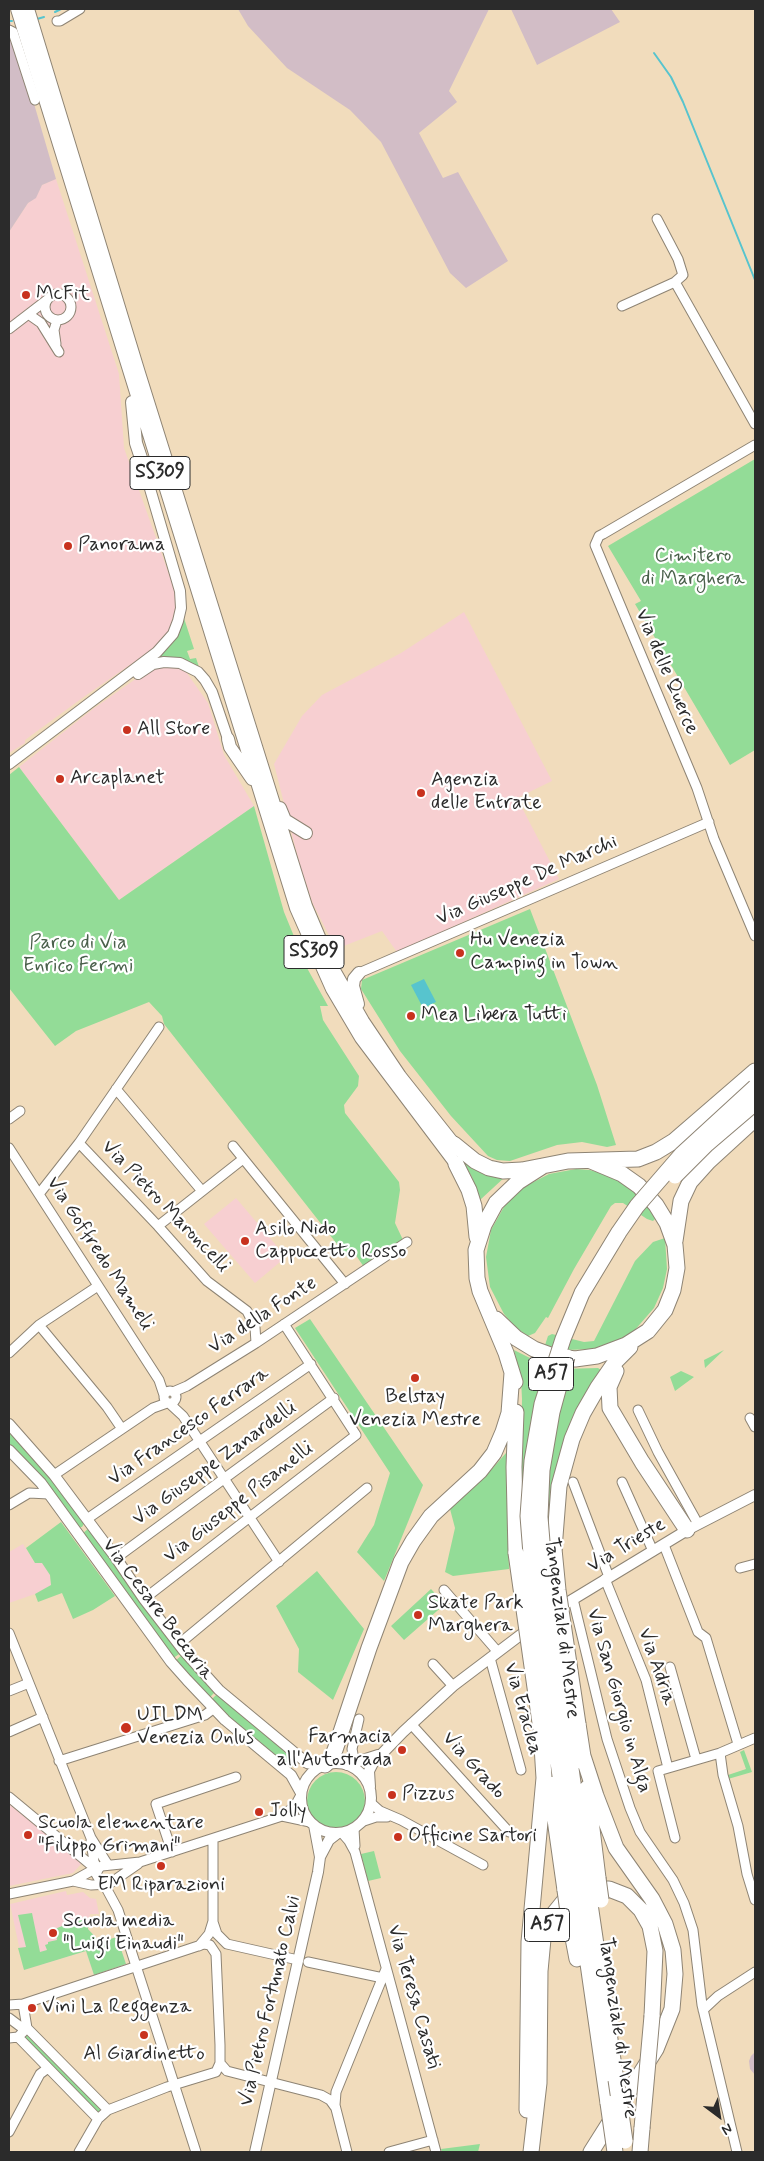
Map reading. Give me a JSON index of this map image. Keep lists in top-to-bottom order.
{
  "streets": {
    "highway": ["SS309", "A57", "Tangenziale di Mestre"],
    "street": [
      "Via delle Querce",
      "Via Giuseppe De Marchi",
      "Via Pietro Maroncelli",
      "Via Goffredo Mameli",
      "Via della Fonte",
      "Via Francesco Ferrara",
      "Via Giuseppe Zanardelli",
      "Via Giuseppe Pisanelli",
      "Via Trieste",
      "Via Cesare Beccaria",
      "Via Adria",
      "Via San Giorgio in Alga",
      "Via Eraclea",
      "Via Grado",
      "Via Teresa Casati",
      "Via Pietro Fortunato Calvi"
    ]
  },
  "crossings": [
    ["Via delle Querce", "Via Giuseppe De Marchi"],
    ["Via Pietro Maroncelli", "Via della Fonte"],
    ["Via Goffredo Mameli", "Via della Fonte"],
    ["Via Goffredo Mameli", "Via Francesco Ferrara"],
    ["Via Goffredo Mameli", "Via Giuseppe Zanardelli"],
    ["Via Goffredo Mameli", "Via Giuseppe Pisanelli"],
    ["Via della Fonte", "Via Cesare Beccaria"],
    ["A57", "Tangenziale di Mestre"],
    ["Via Francesco Ferrara", "Via Cesare Beccaria"],
    ["Via Giuseppe Zanardelli", "Via Giuseppe Pisanelli"],
    ["Via Giuseppe Zanardelli", "Via Cesare Beccaria"],
    ["Via Giuseppe Pisanelli", "Via Cesare Beccaria"],
    ["Via Trieste", "Via Cesare Beccaria"],
    ["Via Trieste", "Via Adria"],
    ["Via Trieste", "Via San Giorgio in Alga"],
    ["Via Trieste", "Via Eraclea"],
    ["Via Trieste", "Via Grado"],
    ["Via Trieste", "Via Pietro Fortunato Calvi"],
    ["Via Cesare Beccaria", "Via Pietro Fortunato Calvi"]
  ],
  "parks": ["Cimitero di Marghera", "Parco di Via Enrico Fermi"],
  "places": [
    "McFit",
    "Panorama",
    "All Store",
    "Arcaplanet",
    "Agenzia delle Entrate",
    "Hu Venezia Camping in Town",
    "Mea Libera Tutti",
    "Asilo Nido Cappuccetto Rosso",
    "Belstay Venezia Mestre",
    "Skate Park Marghera",
    "UILDM Venezia Onlus",
    "Farmacia all'Autostrada",
    "Pizzus",
    "Jolly",
    "Scuola elementare \"Filippo Grimani\"",
    "Officine Sartori",
    "EM Riparazioni",
    "Scuola media \"Luigi Einaudi\"",
    "Vini La Reggenza",
    "Al Giardinetto"
  ],
  "north": "bottom right"
}
